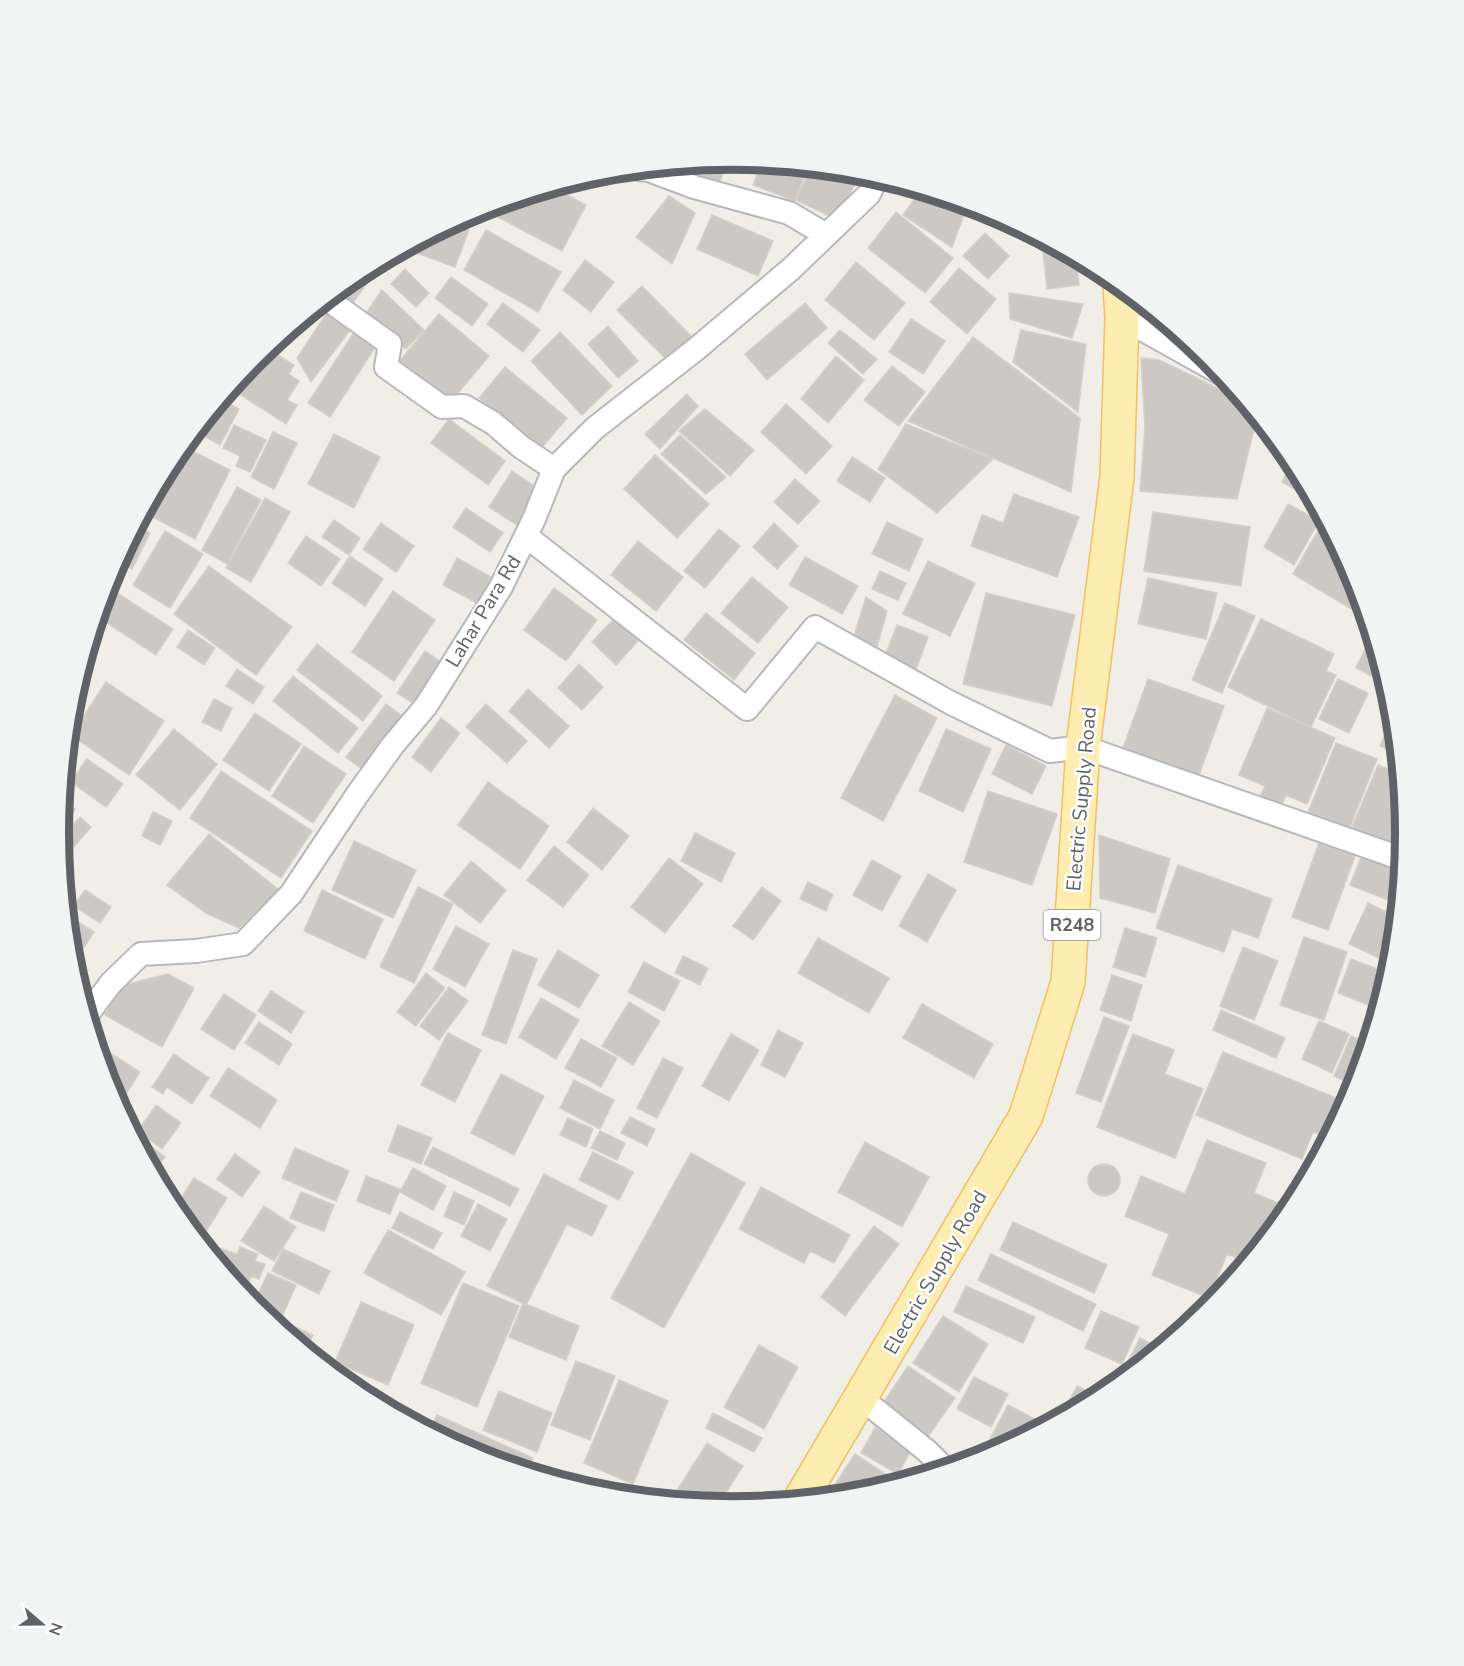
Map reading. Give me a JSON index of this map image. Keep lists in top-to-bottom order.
{
  "streets": {
    "main road": ["Electric Supply Road", "R248"],
    "street": ["Lahar Para Rd"]
  },
  "north": "right"
}
